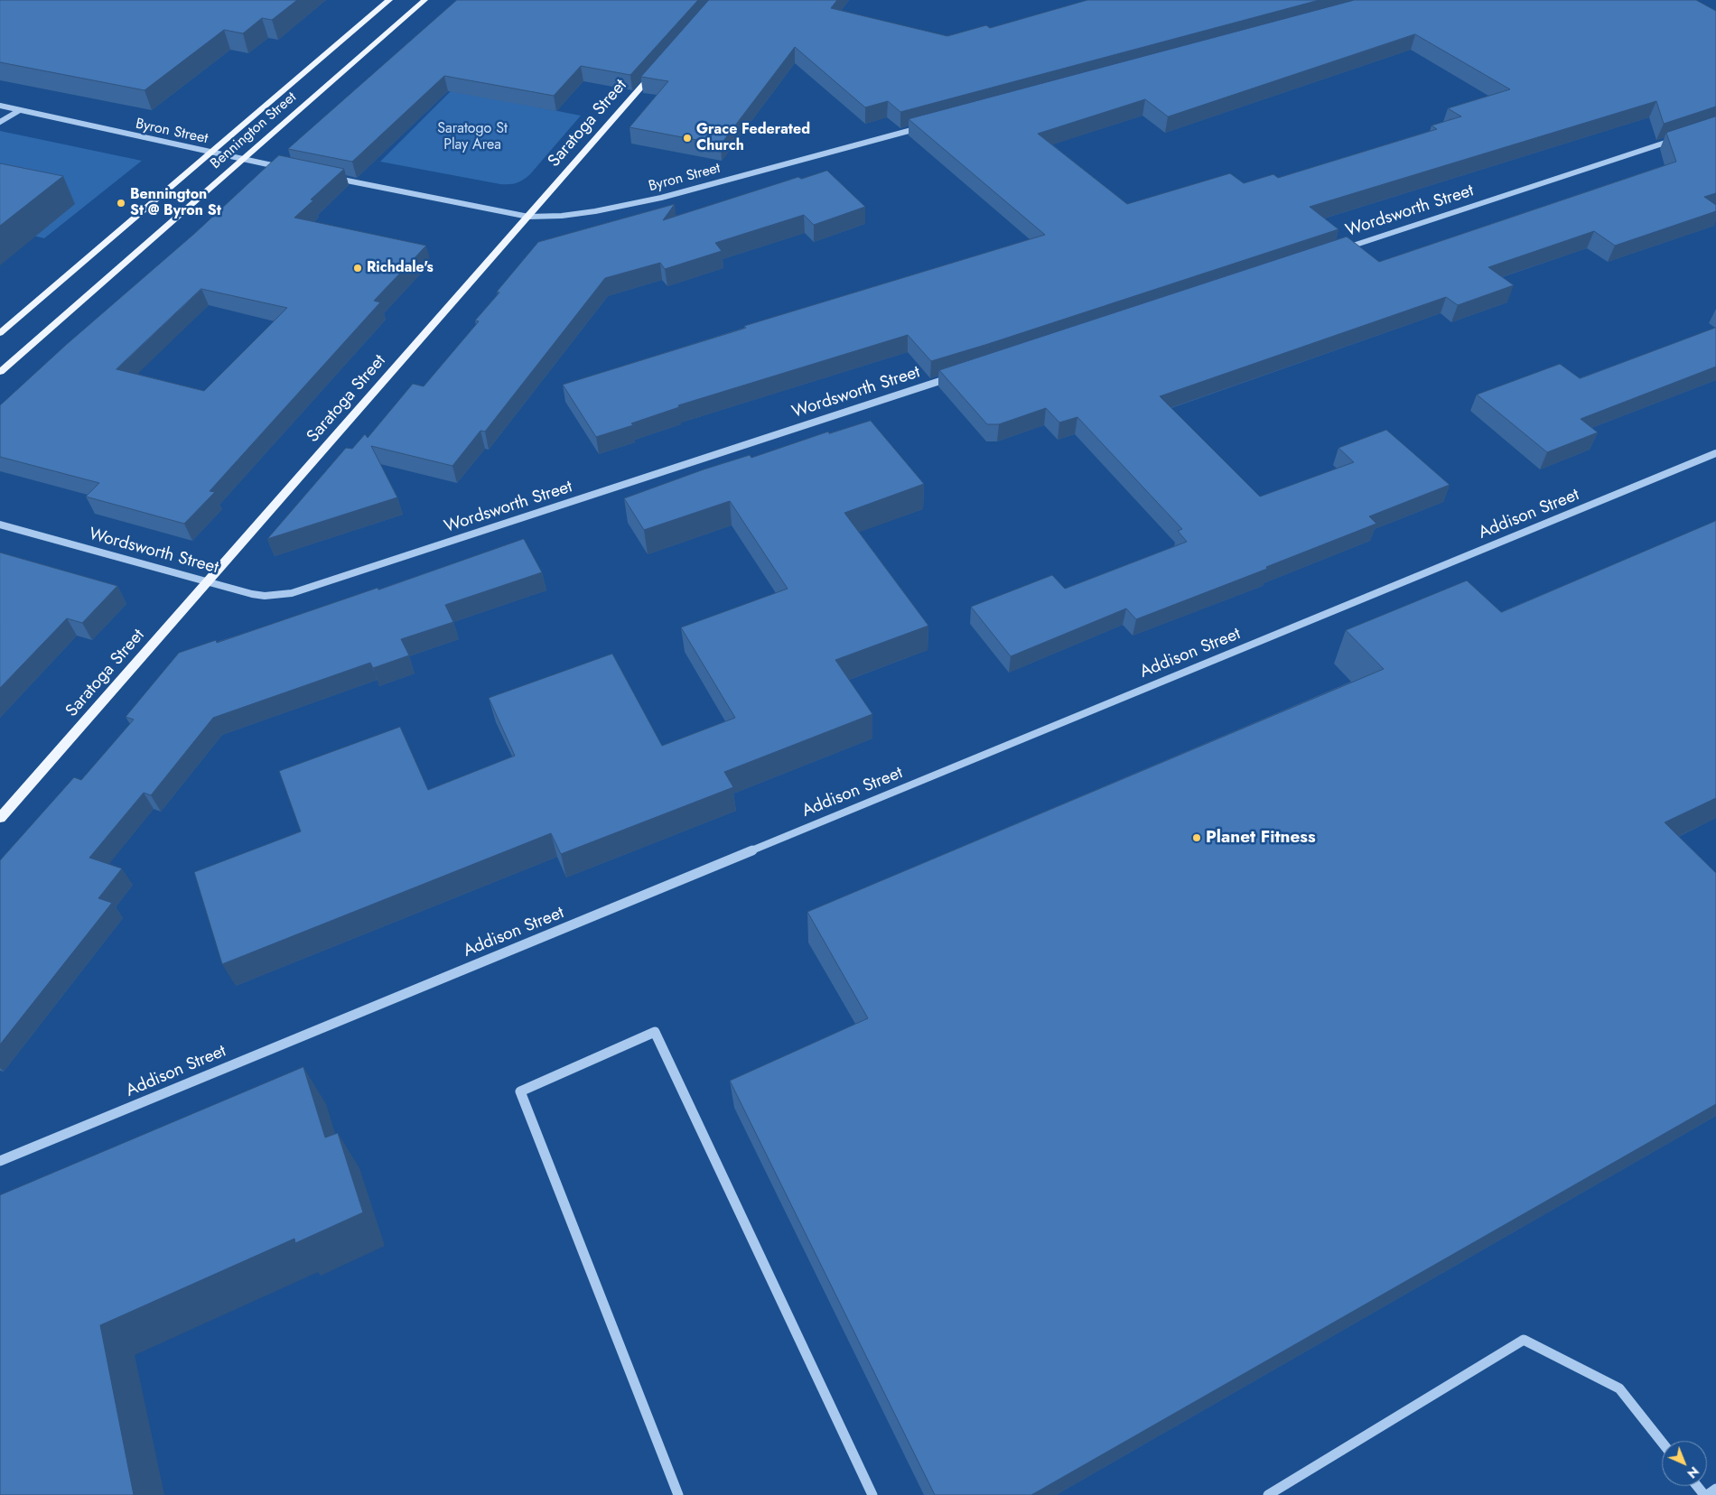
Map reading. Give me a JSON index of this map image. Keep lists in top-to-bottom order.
{
  "streets": {
    "main road": ["Saratoga Street", "Bennington Street"],
    "street": ["Byron Street", "Wordsworth Street", "Addison Street"]
  },
  "crossings": [
    ["Saratoga Street", "Byron Street"],
    ["Saratoga Street", "Wordsworth Street"],
    ["Bennington Street", "Byron Street"]
  ],
  "parks": ["Saratogo St Play Area"],
  "places": [
    "Grace Federated Church",
    "Bennington St @ Byron St",
    "Richdale's",
    "Planet Fitness"
  ],
  "north": "bottom right"
}
